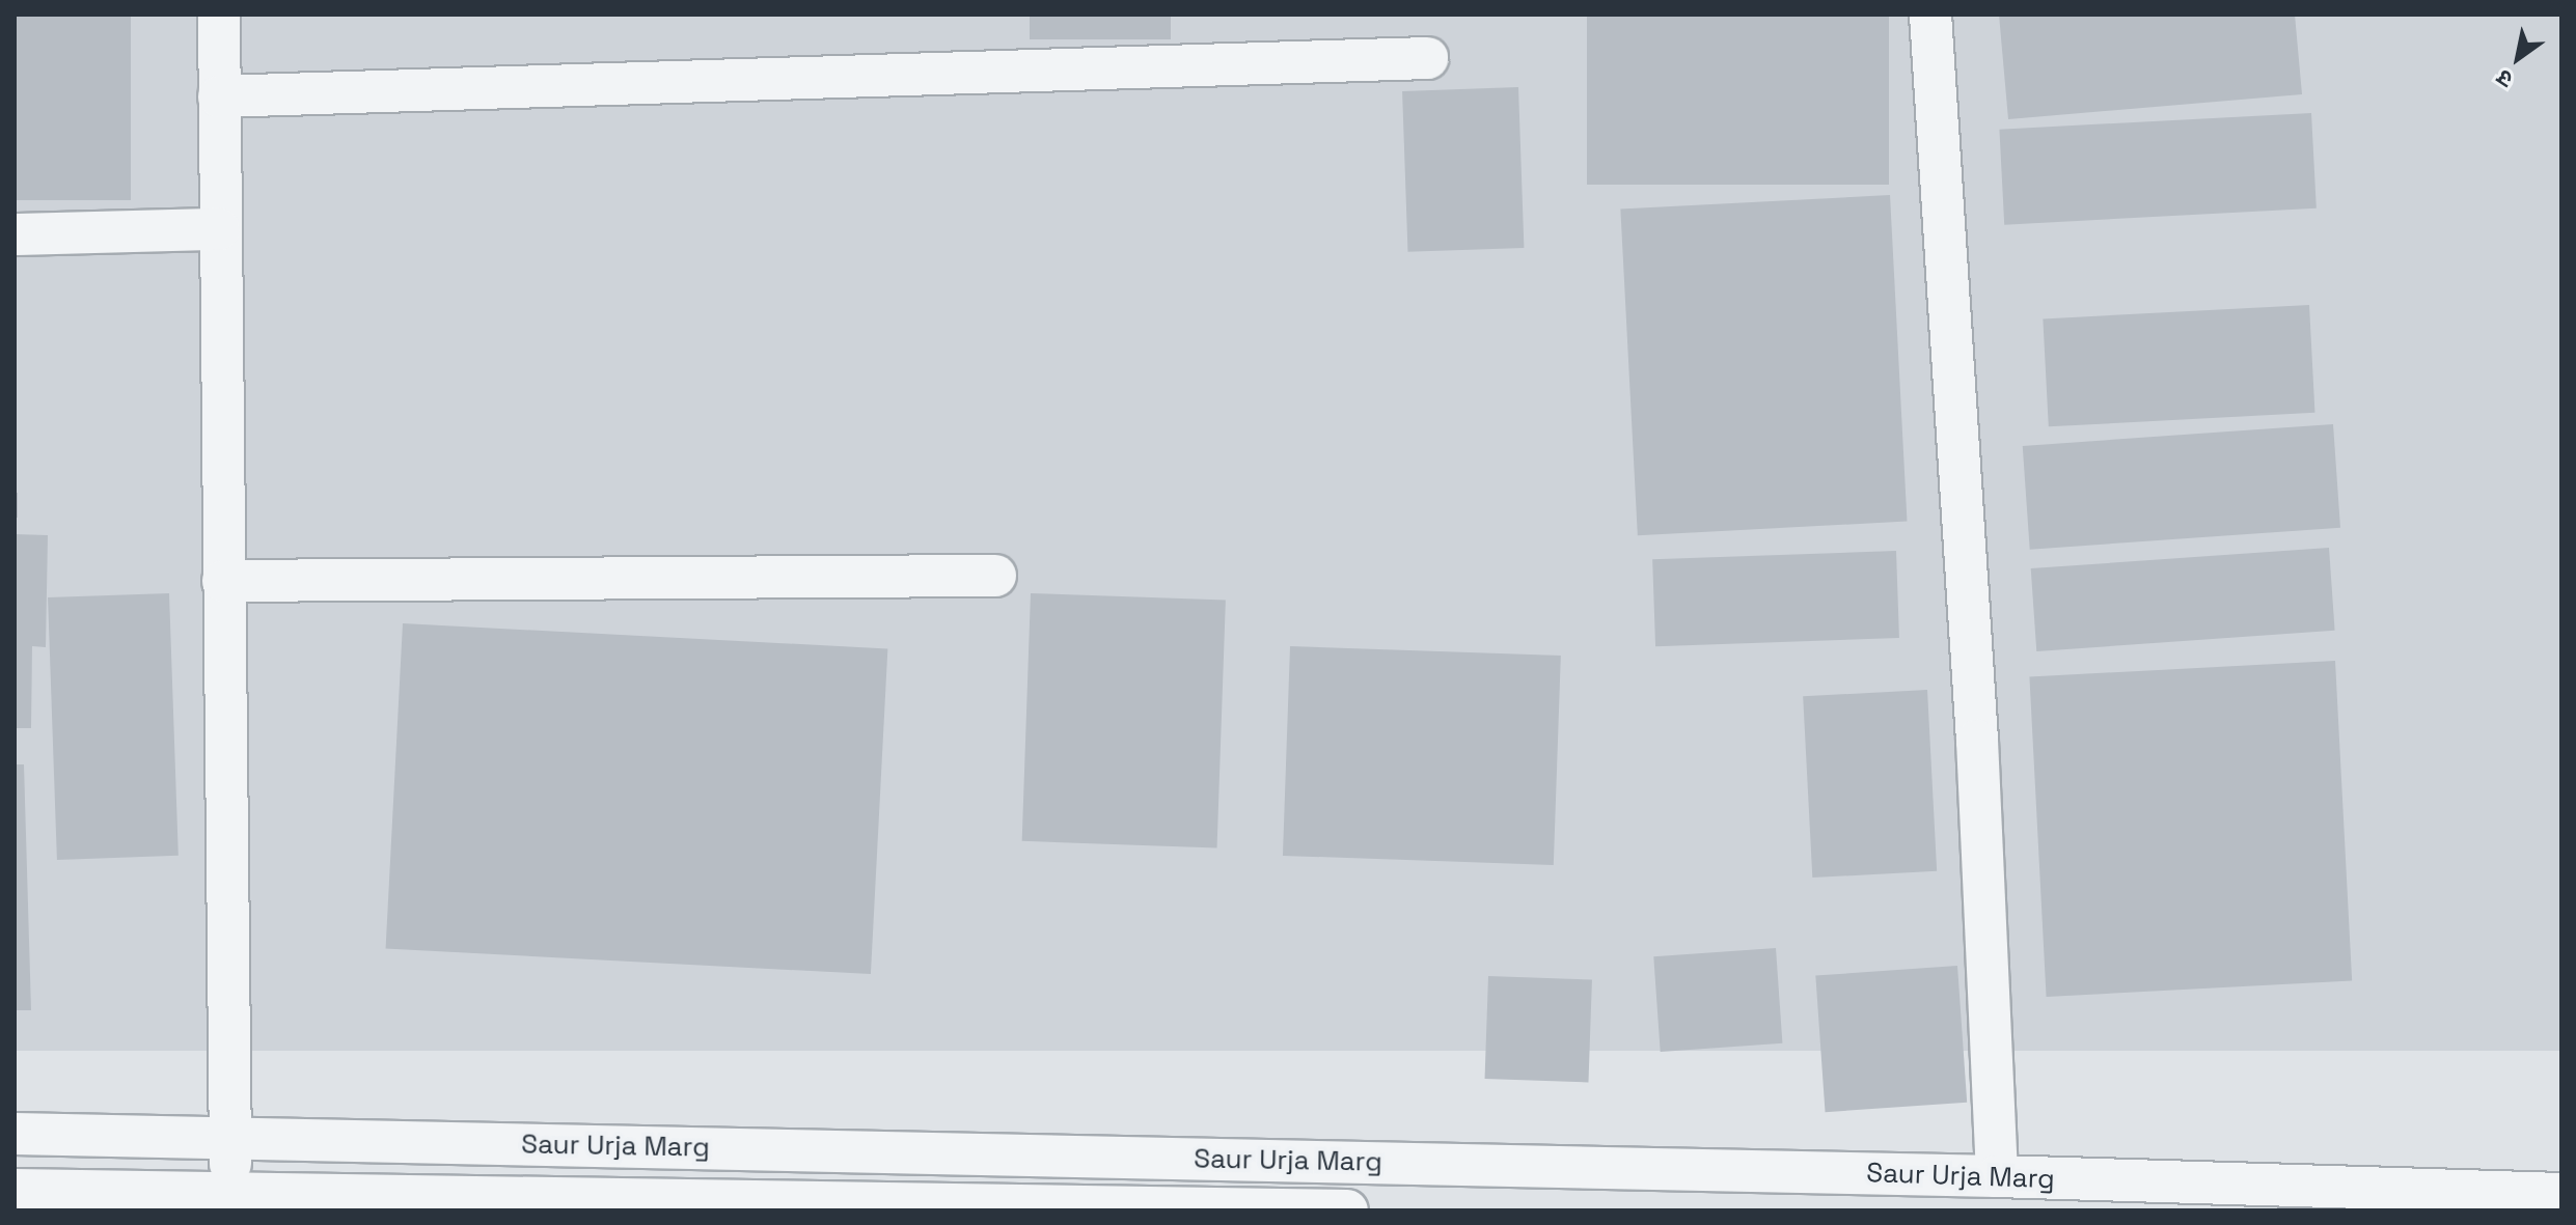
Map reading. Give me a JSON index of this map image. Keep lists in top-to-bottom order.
{
  "streets": {
    "street": ["Saur Urja Marg"]
  },
  "north": "bottom left"
}
